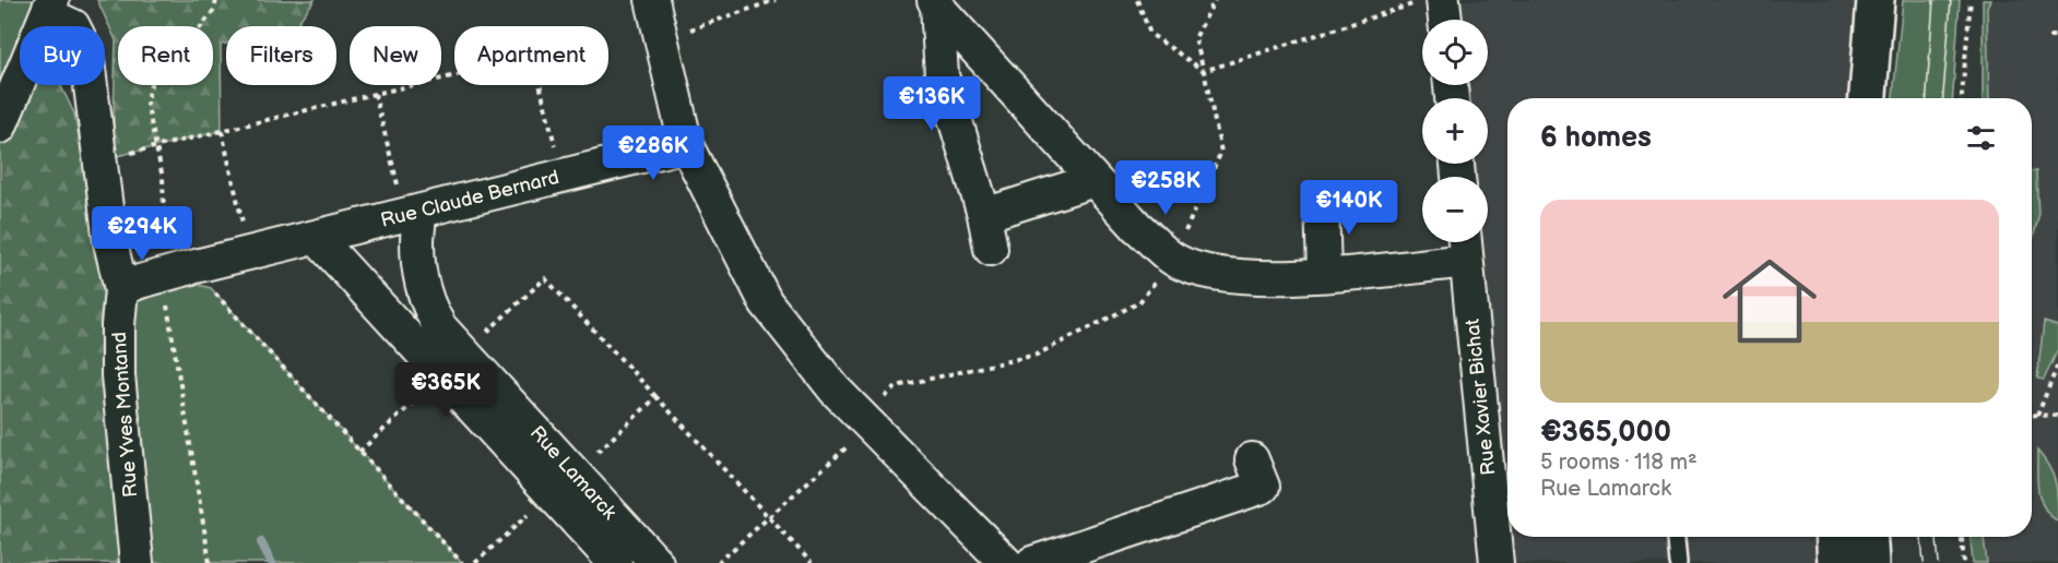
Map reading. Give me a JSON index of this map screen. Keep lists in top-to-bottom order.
{
  "streets": {
    "street": [
      "Rue Claude Bernard",
      "Rue Xavier Bichat",
      "Rue Yves Montand",
      "Rue Lamarck"
    ]
  },
  "crossings": [
    ["Rue Claude Bernard", "Rue Yves Montand"],
    ["Rue Claude Bernard", "Rue Lamarck"]
  ],
  "page": {
    "map_buttons": ["+", "−"],
    "chip": [
      "Buy",
      "Rent",
      "Filters",
      "New",
      "Apartment"
    ],
    "price": [
      "€136K",
      "€286K",
      "€258K",
      "€140K",
      "€294K",
      "€365K"
    ],
    "heading": "6 homes",
    "list": [
      {
        "name": "€365,000",
        "note": "5 rooms · 118 m² · Rue Lamarck"
      }
    ]
  }
}
